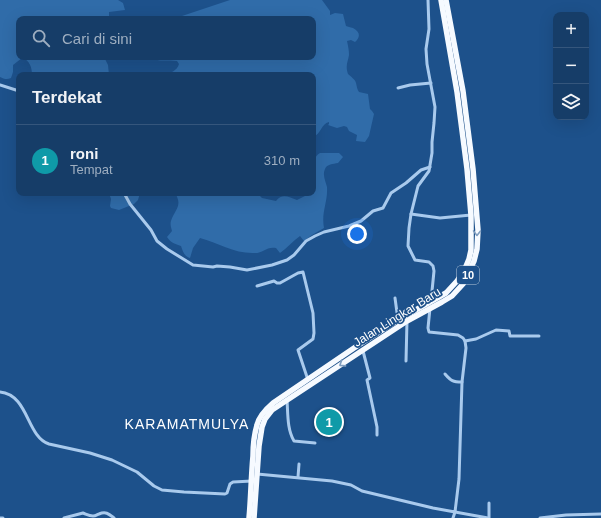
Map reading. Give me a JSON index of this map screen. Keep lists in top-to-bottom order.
{
  "streets": {
    "highway": ["10", "Jalan Lingkar Baru"]
  },
  "districts": ["KARAMATMULYA"],
  "page": {
    "map_buttons": ["+", "−"],
    "search": "Cari di sini",
    "heading": "Terdekat",
    "list": [
      {
        "mark": "1",
        "name": "roni",
        "note": "Tempat",
        "value": "310 m"
      }
    ],
    "pins": "1"
  }
}
